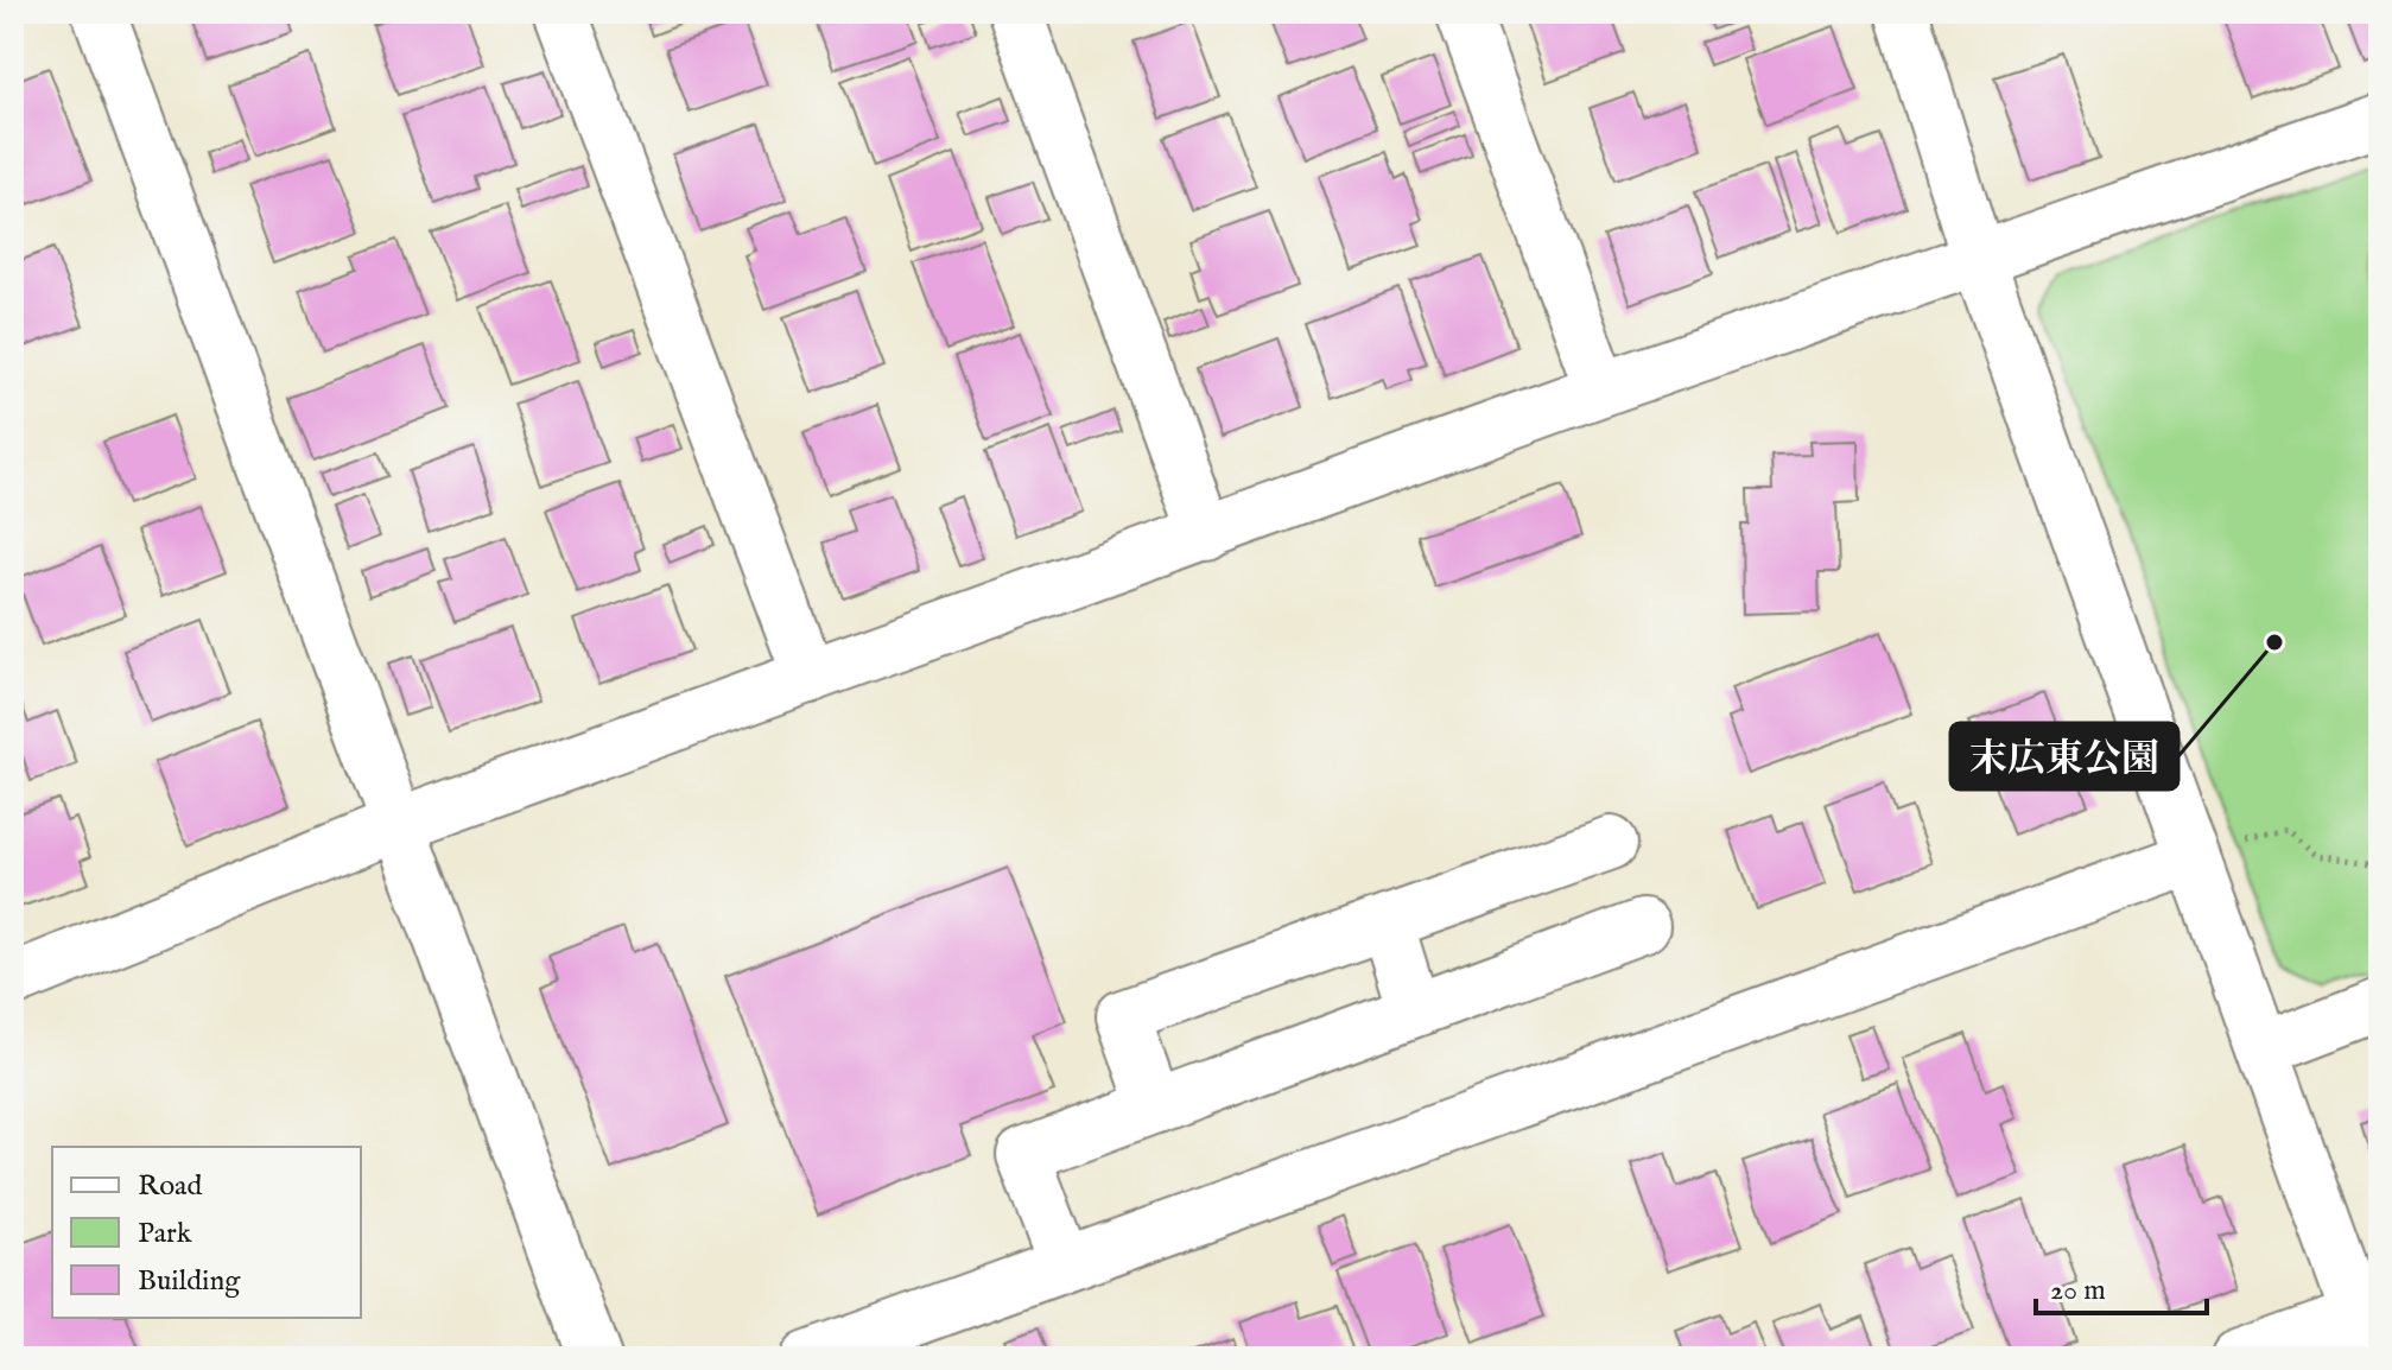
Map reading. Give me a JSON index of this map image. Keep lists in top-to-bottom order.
{
  "places": ["末広東公園"],
  "legend": ["Road", "Park", "Building"],
  "scale_bar": "20 m"
}
